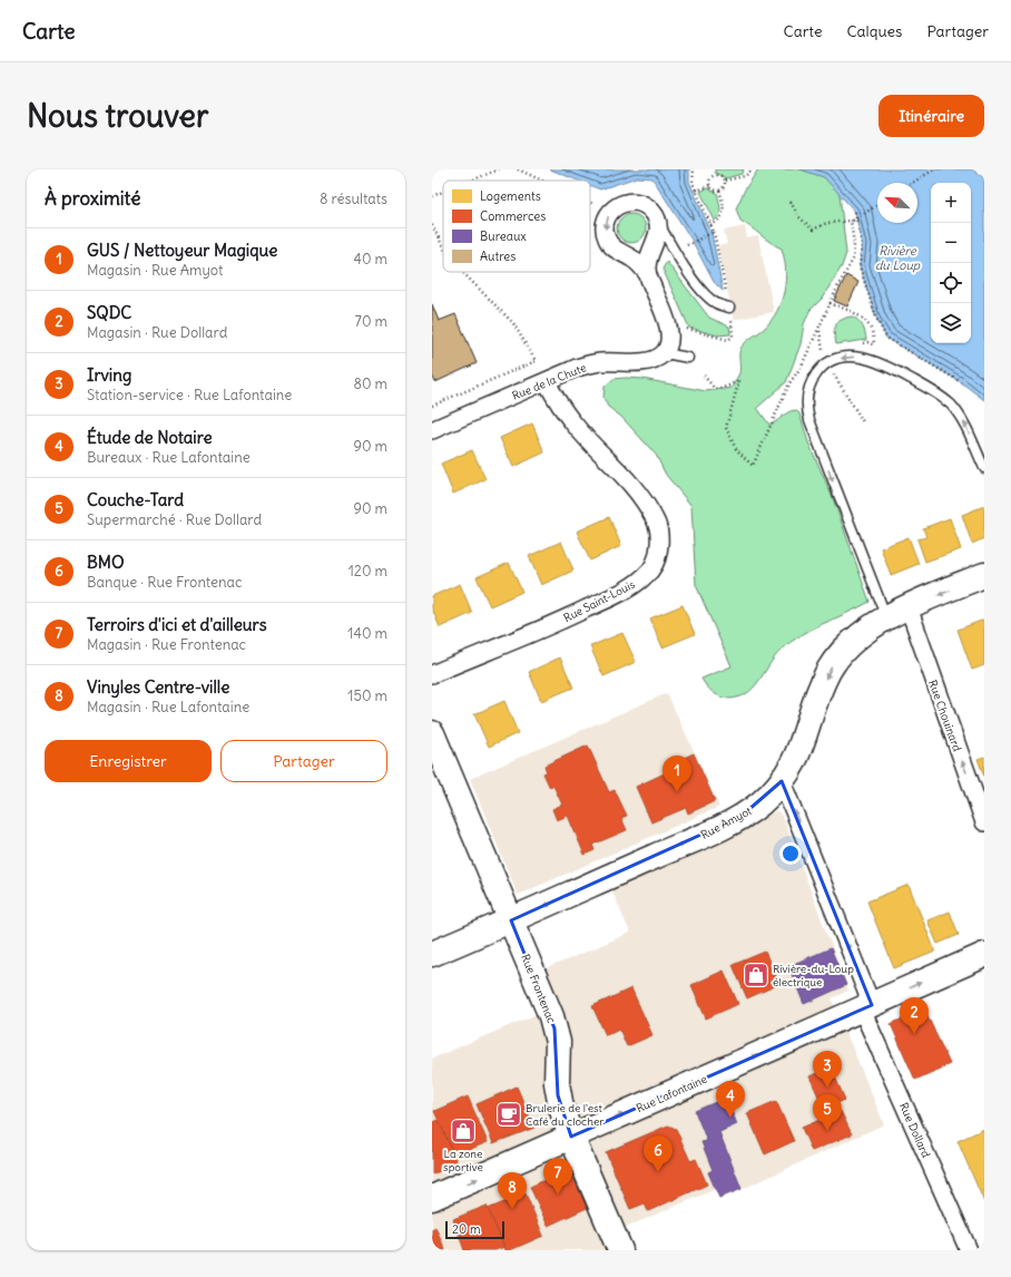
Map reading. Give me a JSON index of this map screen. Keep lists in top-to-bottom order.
{
  "streets": {
    "main road": ["Rue Amyot", "Rue Frontenac", "Rue Lafontaine"],
    "street": [
      "Rue de la Chute",
      "Rue Saint-Louis",
      "Rue Chouinard",
      "Rue Dollard"
    ]
  },
  "crossings": [
    ["Rue de la Chute", "Rue Saint-Louis"],
    ["Rue Chouinard", "Rue Amyot"],
    ["Rue Amyot", "Rue Frontenac"],
    ["Rue Amyot", "Rue Dollard"],
    ["Rue Frontenac", "Rue Lafontaine"],
    ["Rue Lafontaine", "Rue Dollard"]
  ],
  "one_way": [
    "Rue Chouinard",
    "Rue Amyot",
    "Rue Lafontaine",
    "Rue Dollard"
  ],
  "water": ["Rivière du Loup"],
  "places": {
    "shop": ["Rivière-du-Loup électrique", "La zone sportive"],
    "cafe": ["Brulerie de l'est Café du clocher"]
  },
  "legend": [
    "Logements",
    "Commerces",
    "Bureaux",
    "Autres"
  ],
  "scale_bar": "20 m",
  "north": "top left",
  "page": {
    "header": "Carte",
    "nav": ["Carte", "Calques", "Partager"],
    "buttons": [
      "Itinéraire",
      ["Enregistrer", "Partager"]
    ],
    "title": "Nous trouver",
    "heading": ["À proximité", "8 résultats"],
    "map_buttons": ["+", "−"],
    "list": [
      {
        "mark": "1",
        "name": "GUS / Nettoyeur Magique",
        "note": "Magasin · Rue Amyot",
        "value": "40 m"
      },
      {
        "mark": "2",
        "name": "SQDC",
        "note": "Magasin · Rue Dollard",
        "value": "70 m"
      },
      {
        "mark": "3",
        "name": "Irving",
        "note": "Station-service · Rue Lafontaine",
        "value": "80 m"
      },
      {
        "mark": "4",
        "name": "Étude de Notaire",
        "note": "Bureaux · Rue Lafontaine",
        "value": "90 m"
      },
      {
        "mark": "5",
        "name": "Couche-Tard",
        "note": "Supermarché · Rue Dollard",
        "value": "90 m"
      },
      {
        "mark": "6",
        "name": "BMO",
        "note": "Banque · Rue Frontenac",
        "value": "120 m"
      },
      {
        "mark": "7",
        "name": "Terroirs d'ici et d'ailleurs",
        "note": "Magasin · Rue Frontenac",
        "value": "140 m"
      },
      {
        "mark": "8",
        "name": "Vinyles Centre-ville",
        "note": "Magasin · Rue Lafontaine",
        "value": "150 m"
      }
    ],
    "pins": [
      "1",
      "2",
      "3",
      "4",
      "5",
      "6",
      "7",
      "8"
    ],
    "scale": "20 m"
  }
}
